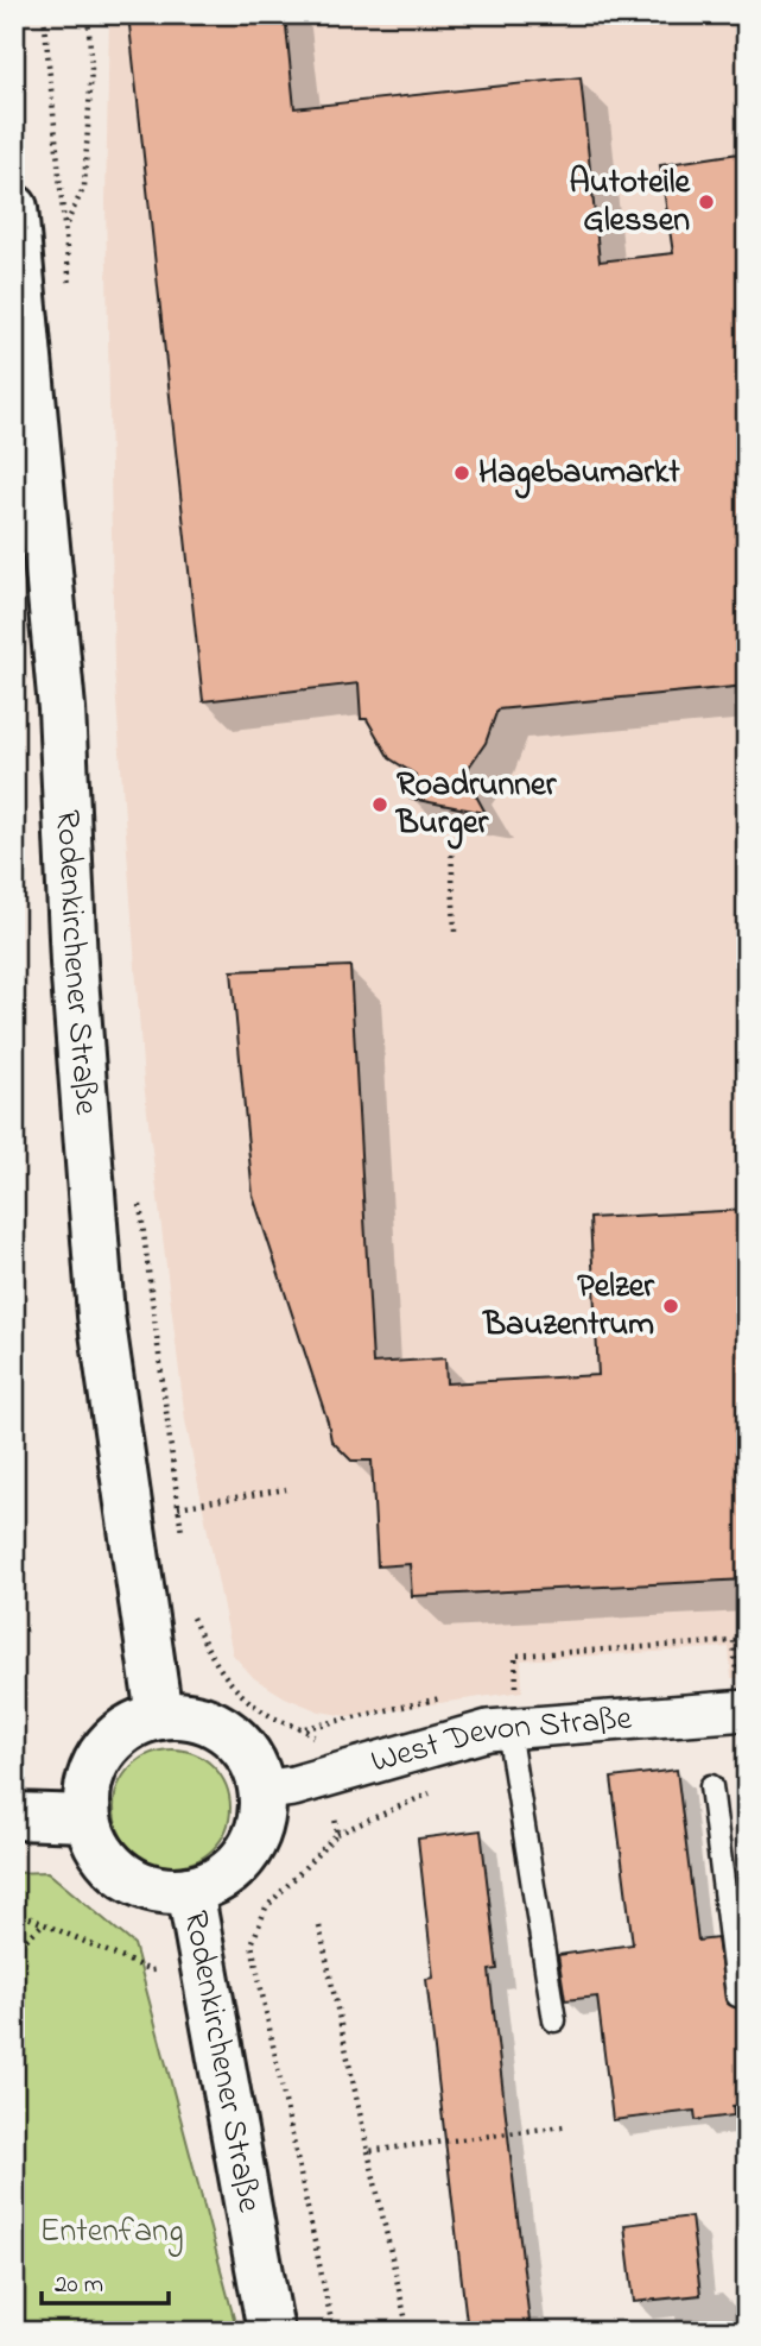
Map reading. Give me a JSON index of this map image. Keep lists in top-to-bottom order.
{
  "streets": {
    "main road": ["Rodenkirchener Straße"],
    "street": ["West Devon Straße"]
  },
  "crossings": [
    ["Rodenkirchener Straße", "West Devon Straße"]
  ],
  "parks": ["Entenfang"],
  "places": [
    "Autoteile Glessen",
    "Hagebaumarkt",
    "Roadrunner Burger",
    "Pelzer Bauzentrum"
  ],
  "scale_bar": "20 m"
}
